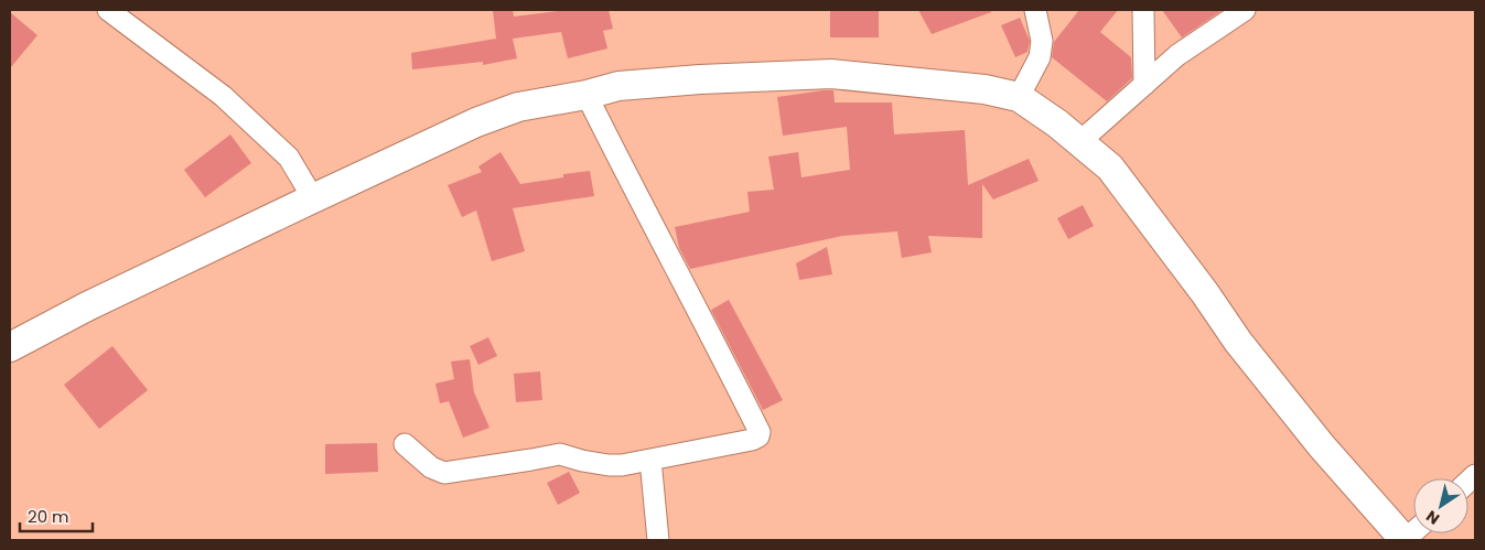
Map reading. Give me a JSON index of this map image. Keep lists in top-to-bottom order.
{
  "scale_bar": "20 m",
  "north": "bottom left"
}
